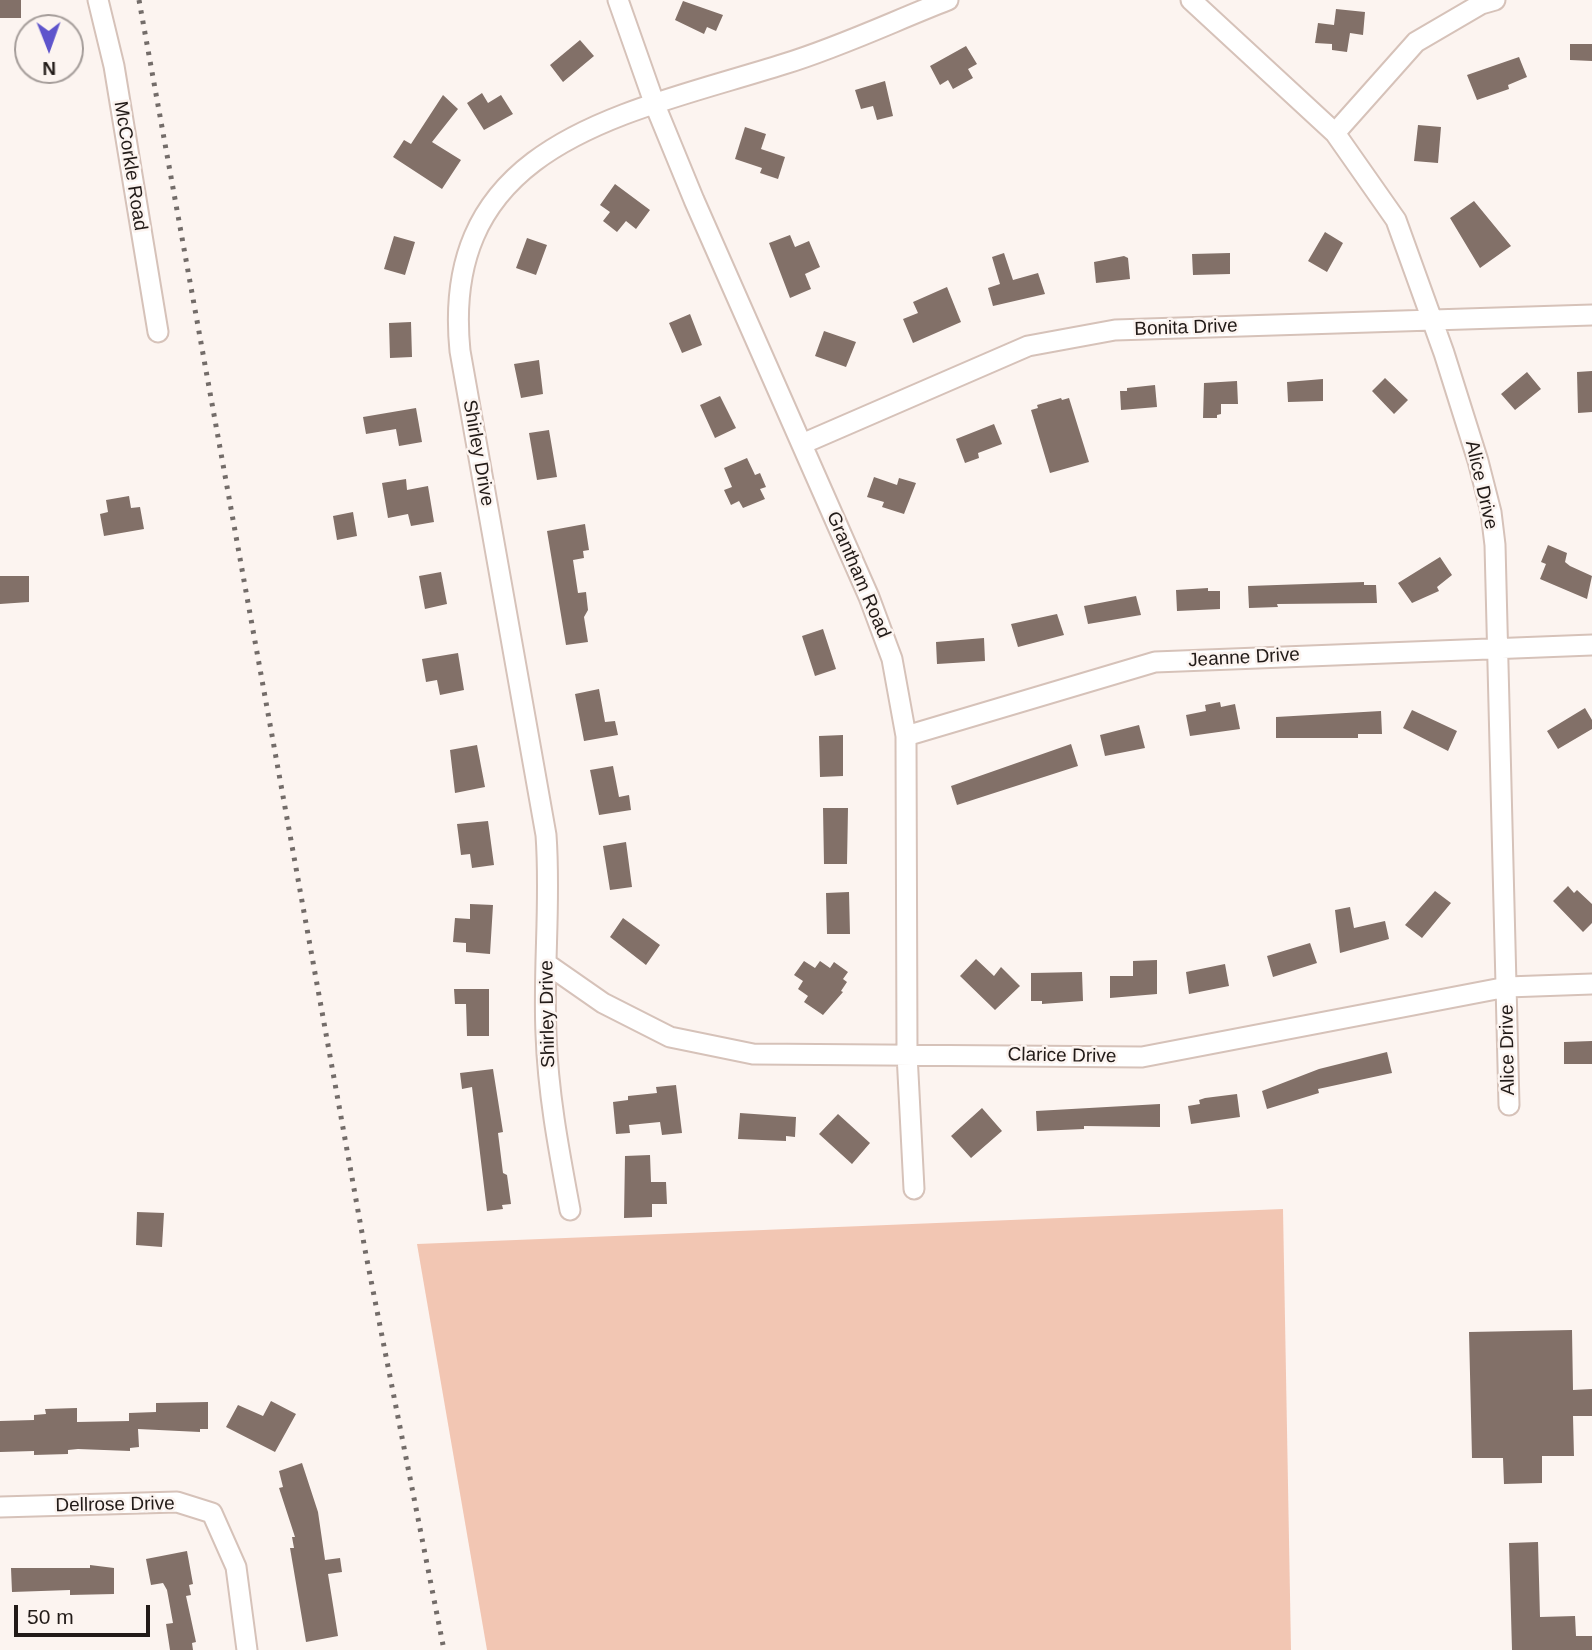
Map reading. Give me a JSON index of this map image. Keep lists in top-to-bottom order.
{
  "streets": {
    "street": [
      "McCorkle Road",
      "Bonita Drive",
      "Shirley Drive",
      "Alice Drive",
      "Grantham Road",
      "Jeanne Drive",
      "Clarice Drive",
      "Dellrose Drive"
    ]
  },
  "crossings": [
    ["Bonita Drive", "Alice Drive"],
    ["Bonita Drive", "Grantham Road"],
    ["Shirley Drive", "Grantham Road"],
    ["Shirley Drive", "Clarice Drive"],
    ["Alice Drive", "Jeanne Drive"],
    ["Alice Drive", "Clarice Drive"],
    ["Grantham Road", "Jeanne Drive"],
    ["Grantham Road", "Clarice Drive"]
  ],
  "scale_bar": "50 m",
  "north": "bottom"
}
